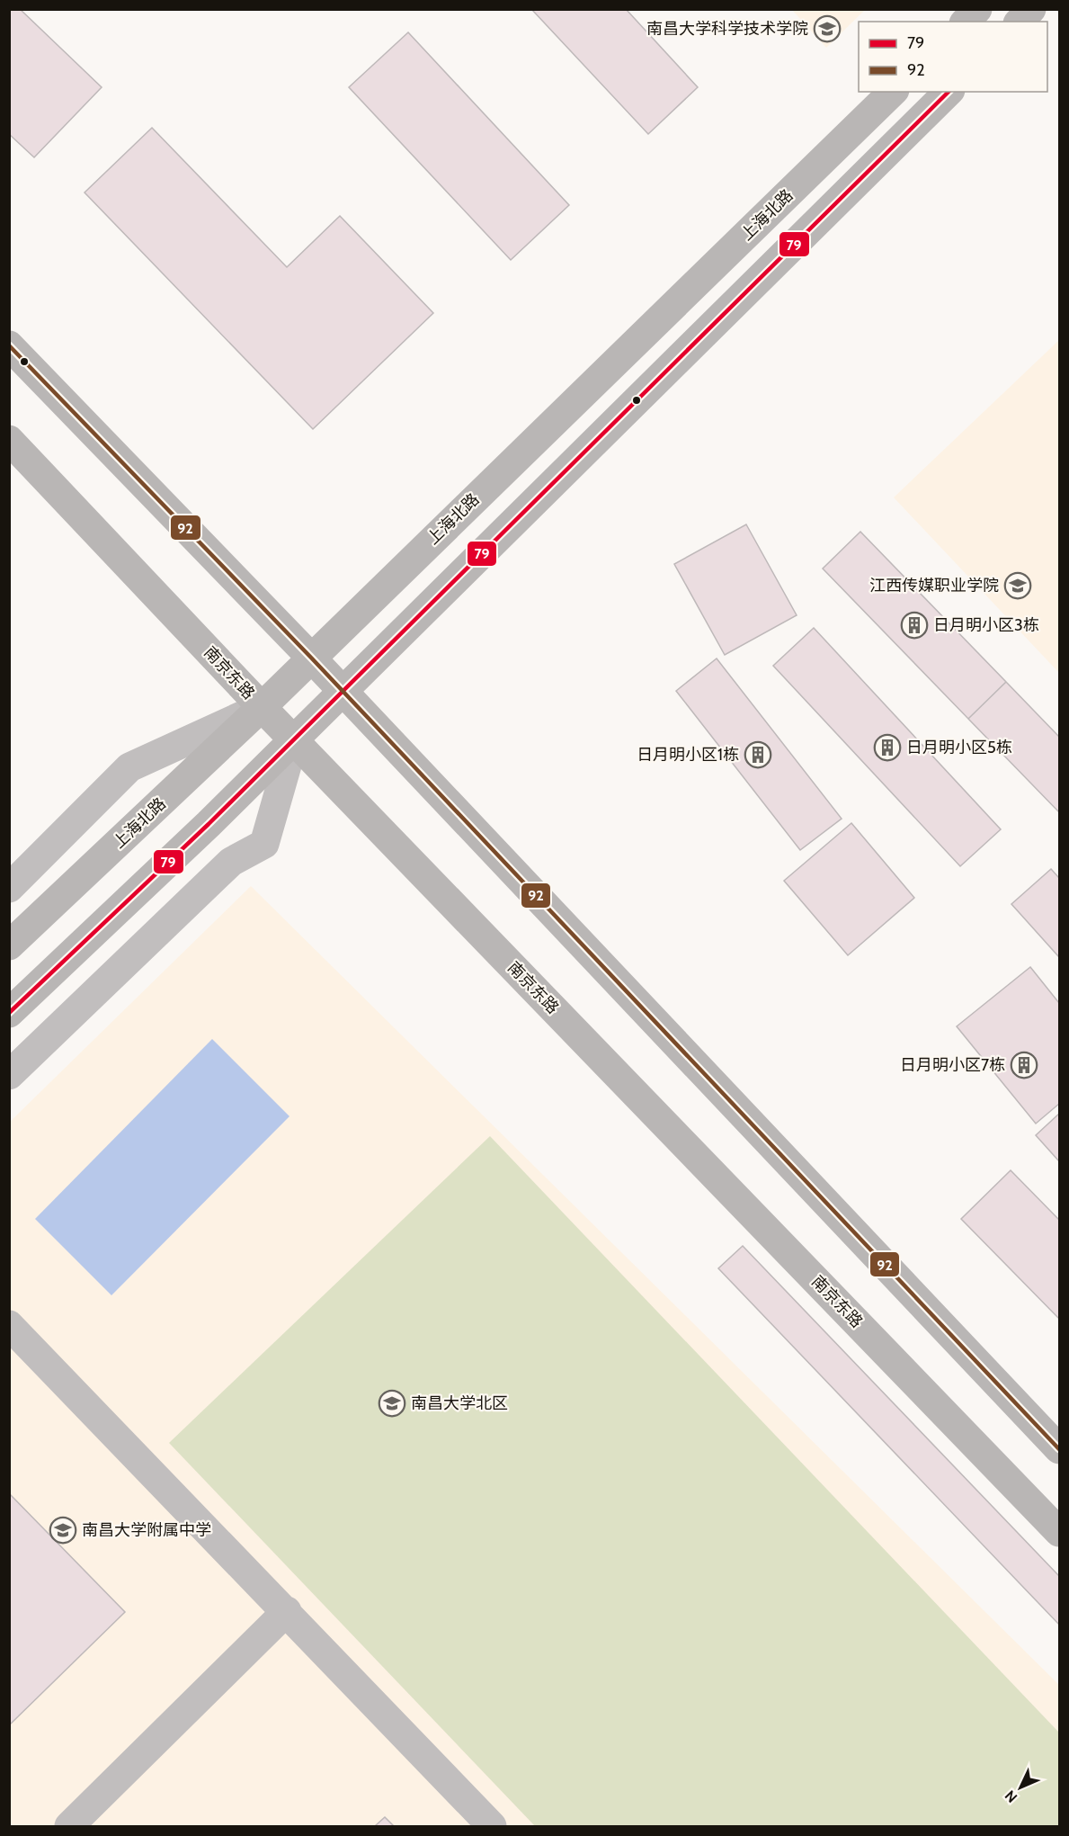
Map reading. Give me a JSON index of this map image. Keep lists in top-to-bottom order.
{
  "streets": {
    "main road": ["上海北路", "南京东路"]
  },
  "crossings": [
    ["上海北路", "南京东路"]
  ],
  "places": {
    "school or university": [
      "南昌大学科学技术学院",
      "江西传媒职业学院",
      "南昌大学北区",
      "南昌大学附属中学"
    ],
    "building": [
      "日月明小区3栋",
      "日月明小区5栋",
      "日月明小区1栋",
      "日月明小区7栋"
    ]
  },
  "lines": ["transit line 79", "transit line 92"],
  "legend": ["79", "92"],
  "north": "bottom left"
}
